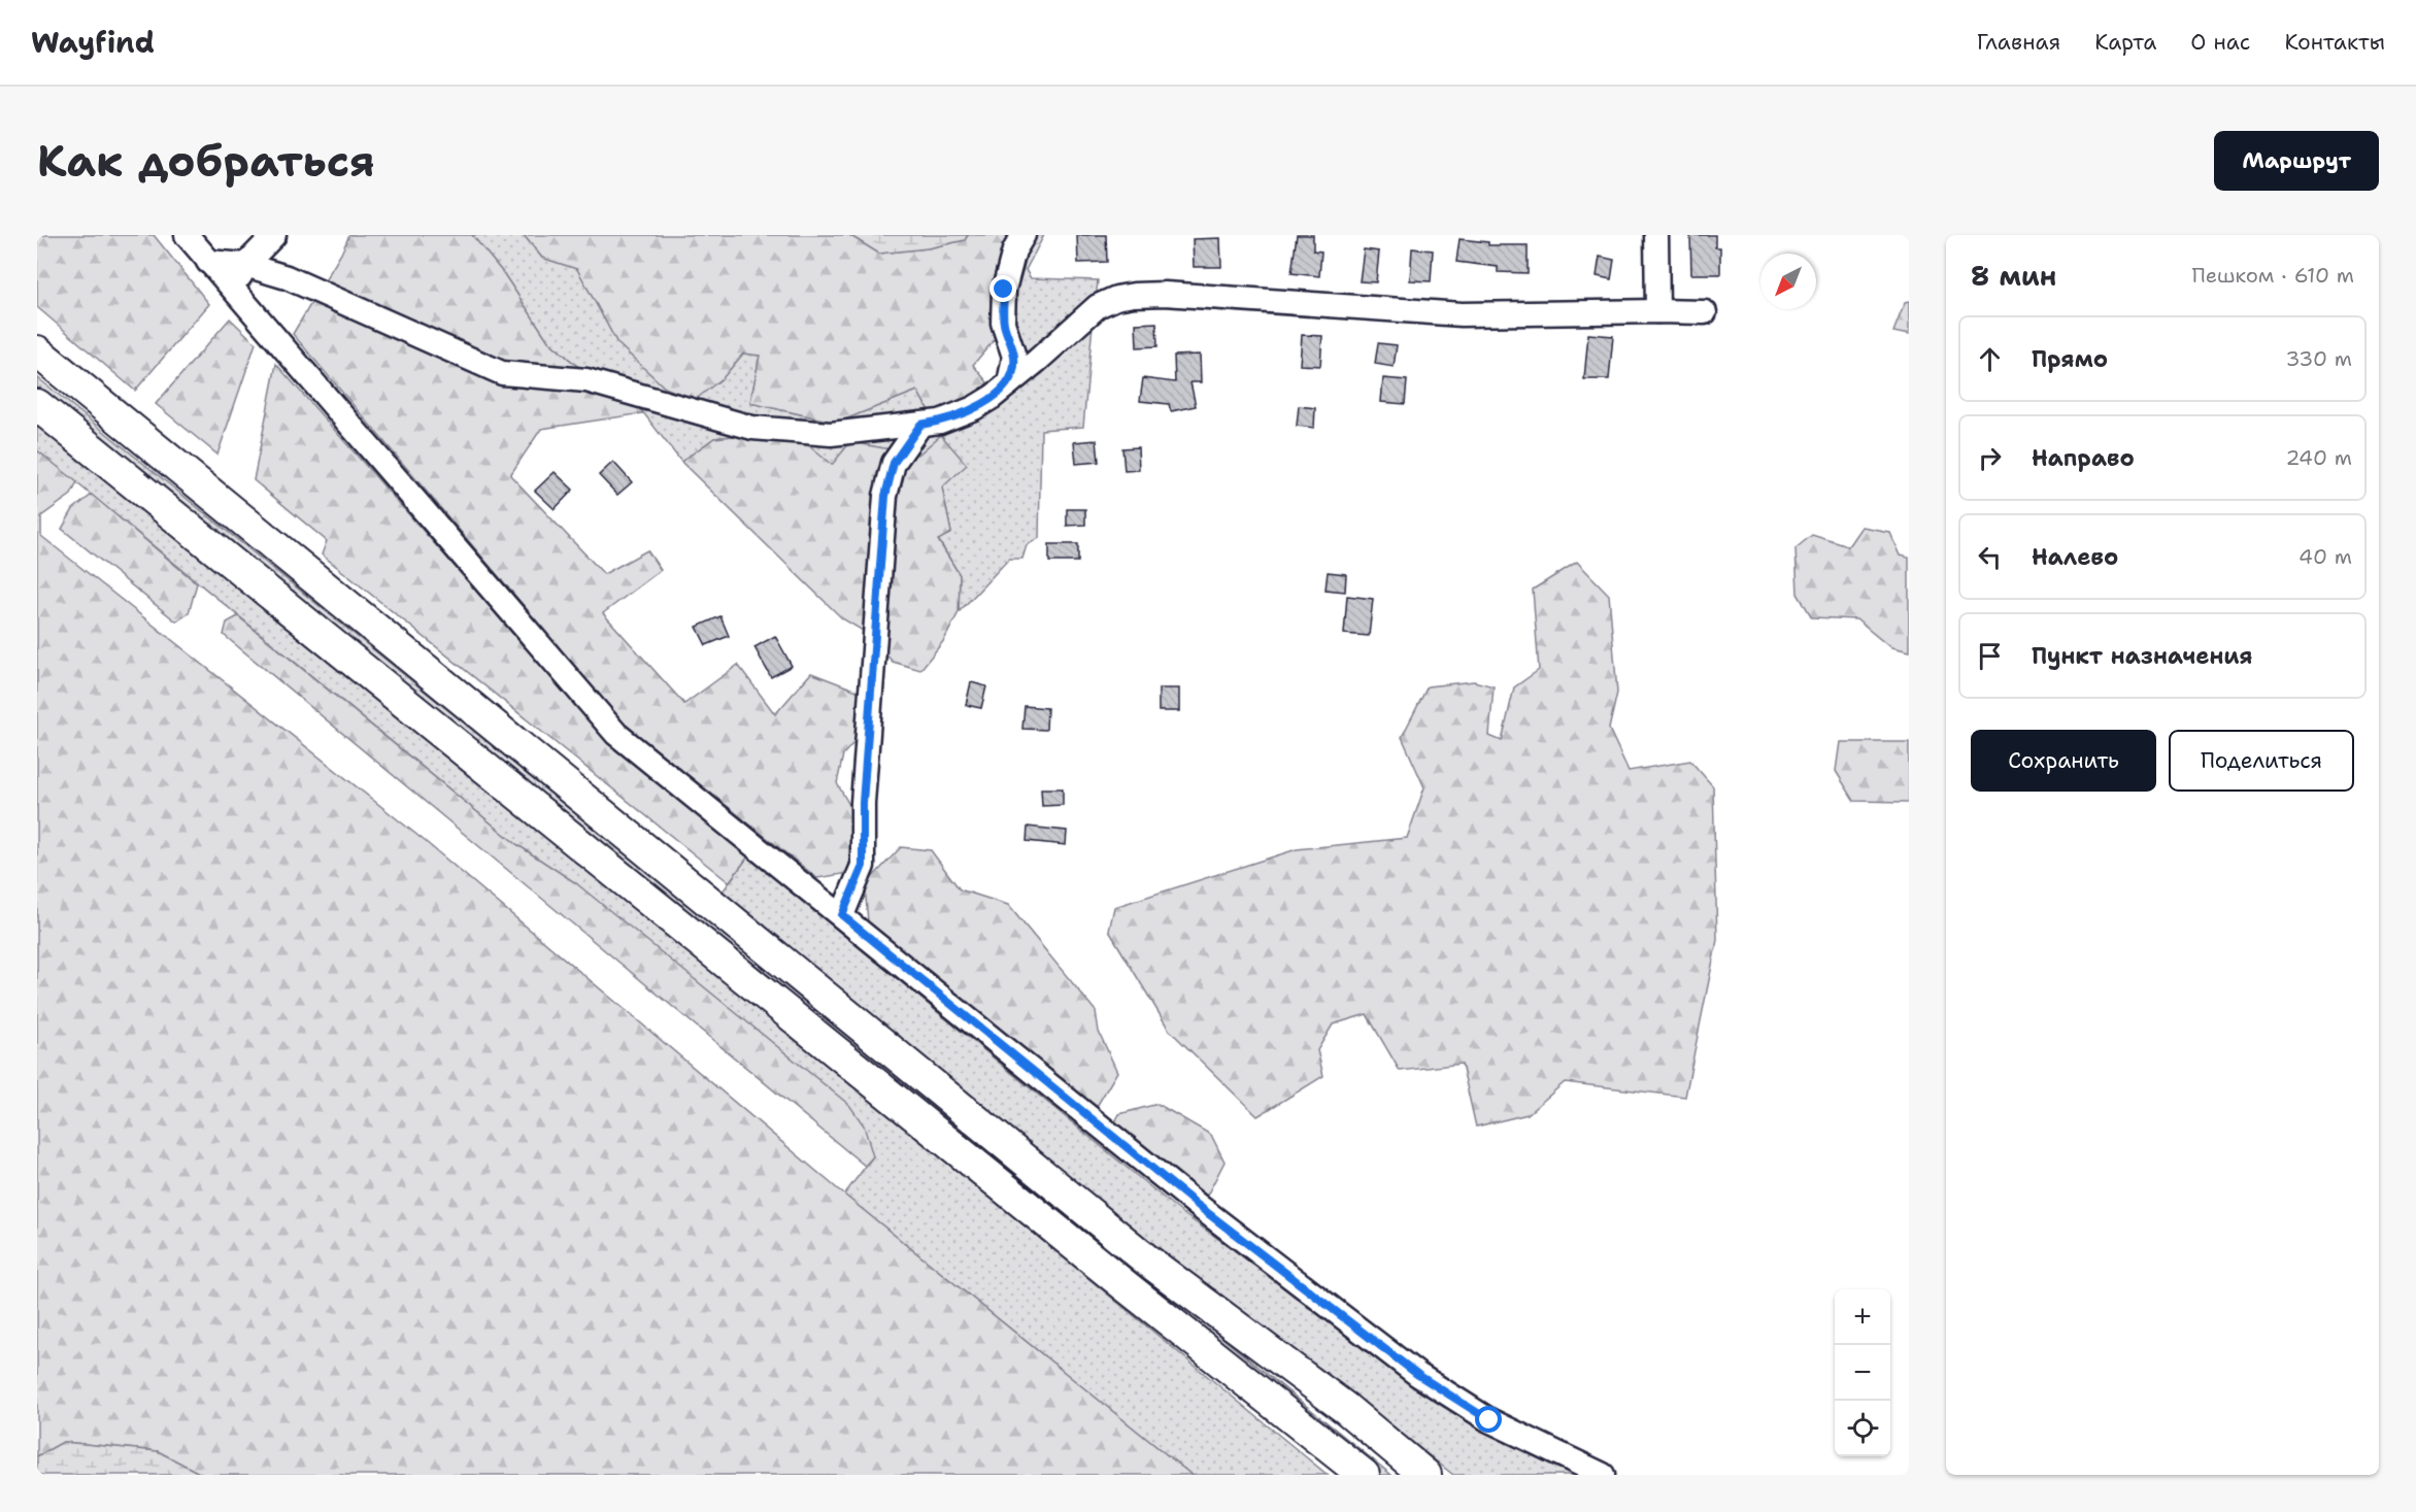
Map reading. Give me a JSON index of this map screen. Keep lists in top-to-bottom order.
{
  "north": "bottom left",
  "page": {
    "header": "Wayfind",
    "nav": [
      "Главная",
      "Карта",
      "О нас",
      "Контакты"
    ],
    "buttons": [
      "Маршрут",
      ["Сохранить", "Поделиться"]
    ],
    "title": "Как добраться",
    "heading": ["8 мин", "Пешком · 610 m"],
    "list": [
      ["Прямо", "330 m"],
      ["Направо", "240 m"],
      ["Налево", "40 m"],
      "Пункт назначения"
    ],
    "map_buttons": ["+", "−"]
  }
}
